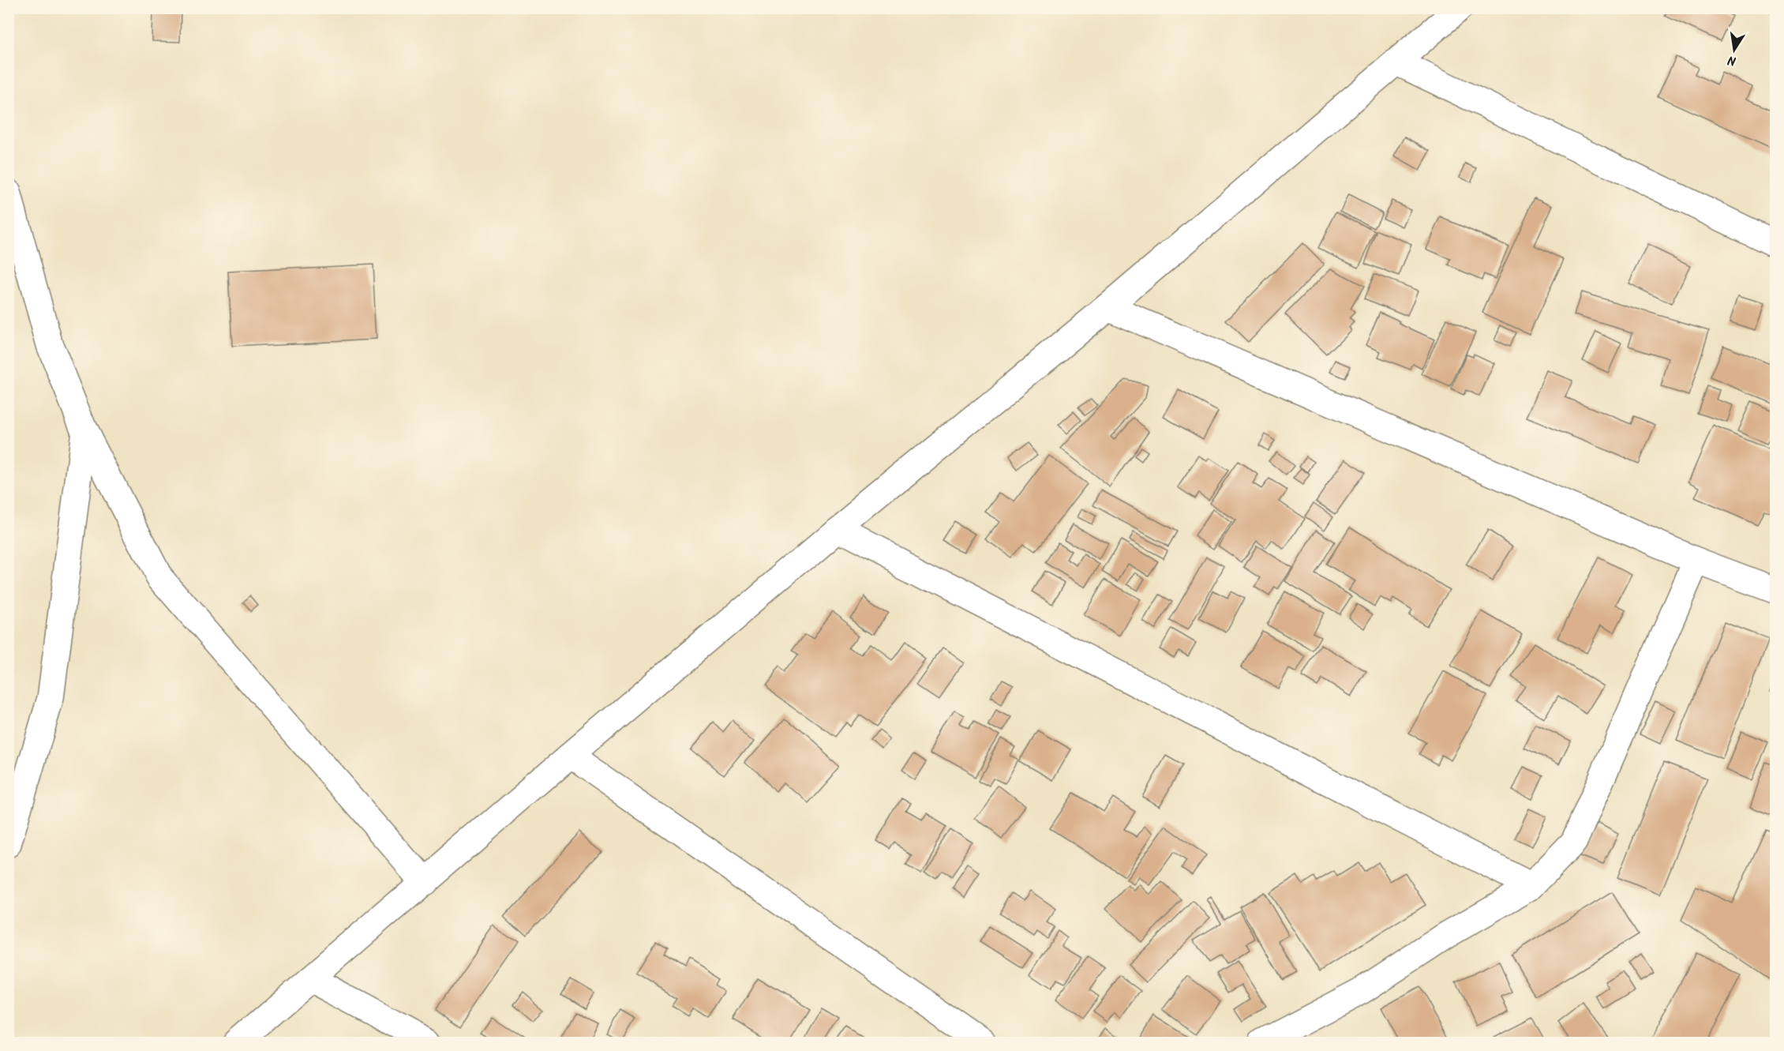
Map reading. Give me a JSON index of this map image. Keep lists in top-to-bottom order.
{
  "north": "bottom"
}
